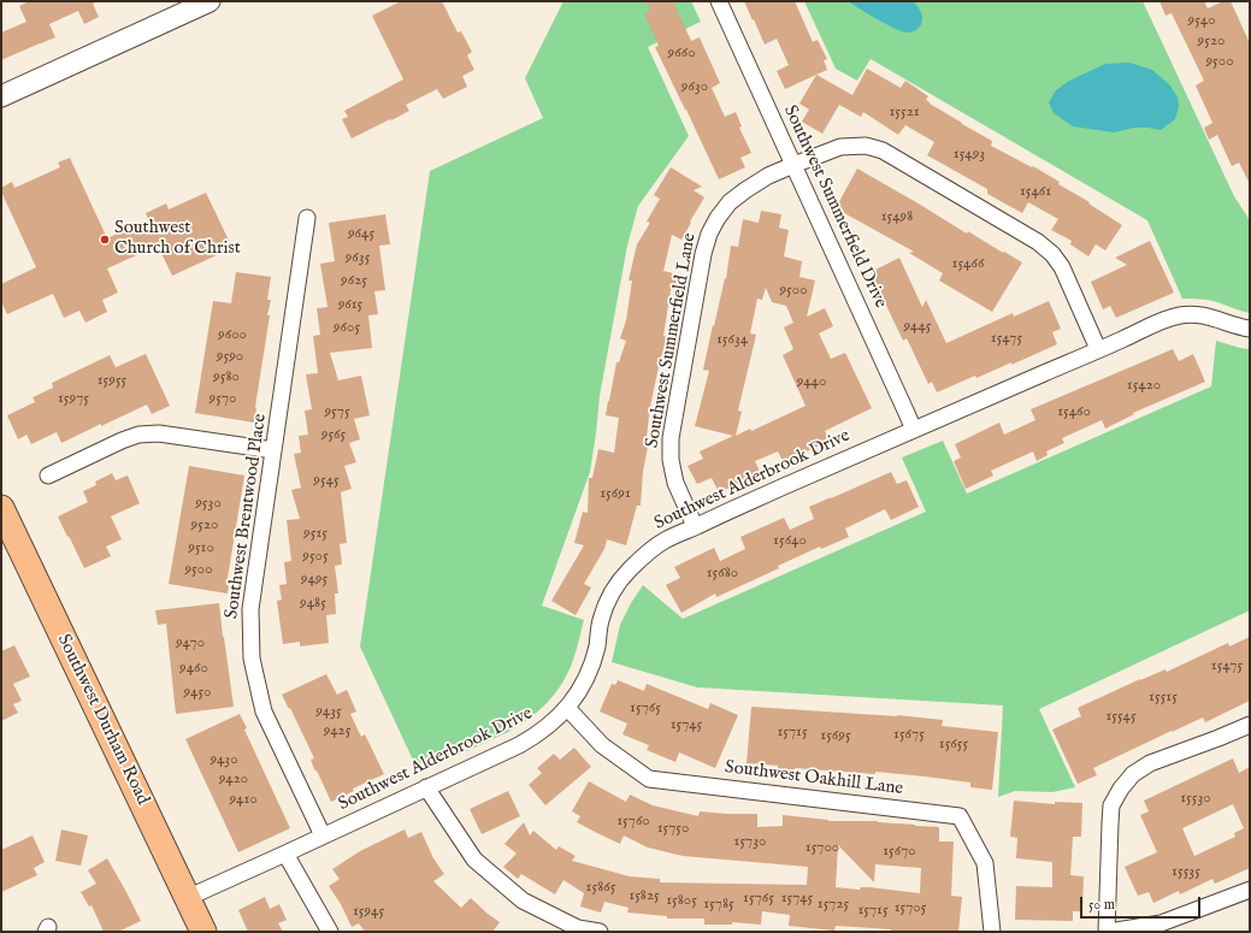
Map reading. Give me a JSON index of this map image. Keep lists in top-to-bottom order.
{
  "streets": {
    "main road": ["Southwest Durham Road"],
    "street": [
      "Southwest Summerfield Drive",
      "Southwest Summerfield Lane",
      "Southwest Alderbrook Drive",
      "Southwest Brentwood Place",
      "Southwest Oakhill Lane"
    ]
  },
  "crossings": [
    ["Southwest Summerfield Drive", "Southwest Summerfield Lane"],
    ["Southwest Summerfield Drive", "Southwest Alderbrook Drive"],
    ["Southwest Summerfield Lane", "Southwest Alderbrook Drive"],
    ["Southwest Alderbrook Drive", "Southwest Brentwood Place"],
    ["Southwest Alderbrook Drive", "Southwest Durham Road"],
    ["Southwest Alderbrook Drive", "Southwest Oakhill Lane"]
  ],
  "places": ["Southwest Church of Christ"],
  "house_numbers": [
    "9540",
    "9520",
    "9660",
    "9500",
    "9630",
    "15521",
    "15493",
    "15461",
    "15498",
    "9645",
    "9635",
    "15466",
    "9625",
    "9500",
    "9615",
    "9445",
    "9605",
    "9600",
    "15475",
    "15634",
    "9590",
    "9580",
    "15955",
    "9440",
    "15420",
    "15975",
    "9570",
    "9575",
    "15460",
    "9565",
    "9545",
    "15691",
    "9530",
    "9520",
    "9515",
    "15640",
    "9510",
    "9505",
    "9500",
    "15680",
    "9495",
    "9485",
    "9470",
    "15475",
    "9460",
    "9450",
    "15515",
    "15765",
    "9435",
    "15545",
    "15745",
    "9425",
    "15715",
    "15675",
    "15695",
    "15655",
    "9430",
    "9420",
    "15530",
    "9410",
    "15760",
    "15750",
    "15730",
    "15700",
    "15670",
    "15535",
    "15865",
    "15825",
    "15765",
    "15745",
    "15805",
    "15785",
    "15725",
    "15705",
    "15715",
    "15945"
  ],
  "scale_bar": "50 m"
}
